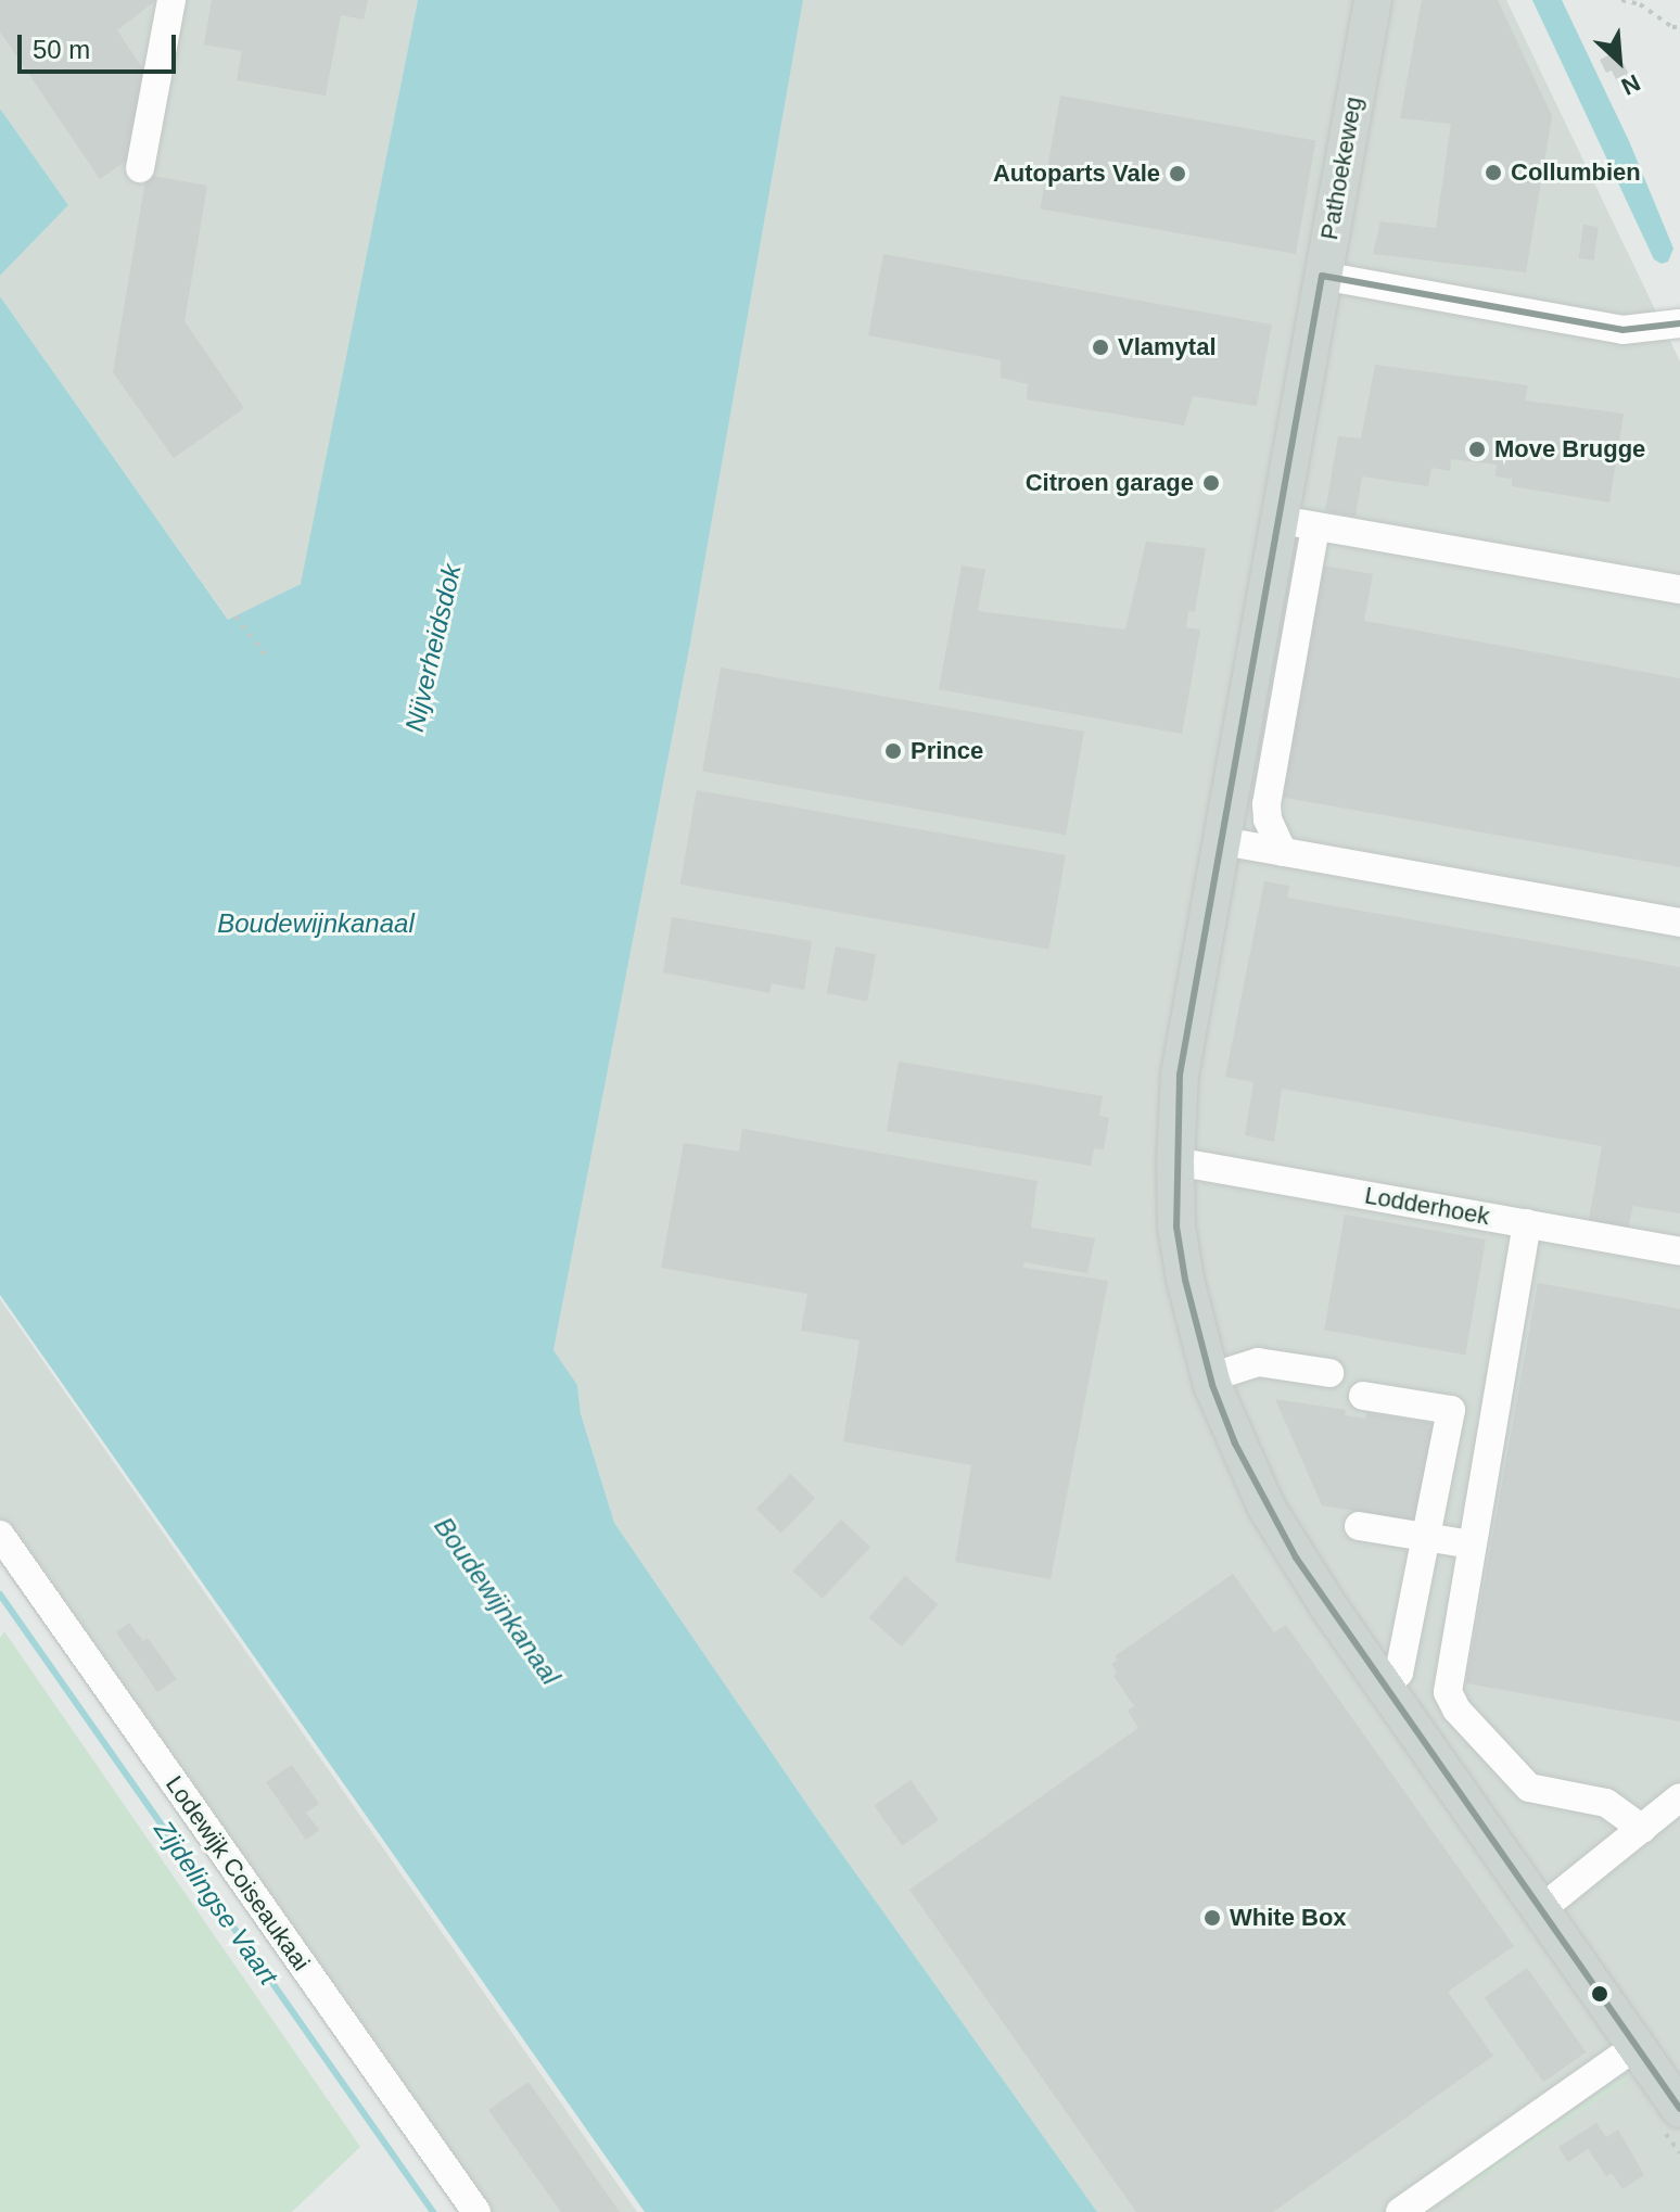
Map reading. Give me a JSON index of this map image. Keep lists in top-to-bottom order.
{
  "streets": {
    "main road": ["Pathoekeweg"],
    "street": ["Lodderhoek", "Lodewijk Coiseaukaai"]
  },
  "crossings": [
    ["Pathoekeweg", "Lodderhoek"]
  ],
  "water": ["Nijverheidsdok", "Boudewijnkanaal", "Zijdelingse Vaart"],
  "places": [
    "Collumbien",
    "Autoparts Vale",
    "Vlamytal",
    "Move Brugge",
    "Citroen garage",
    "Prince",
    "White Box"
  ],
  "scale_bar": "50 m",
  "north": "bottom right"
}
